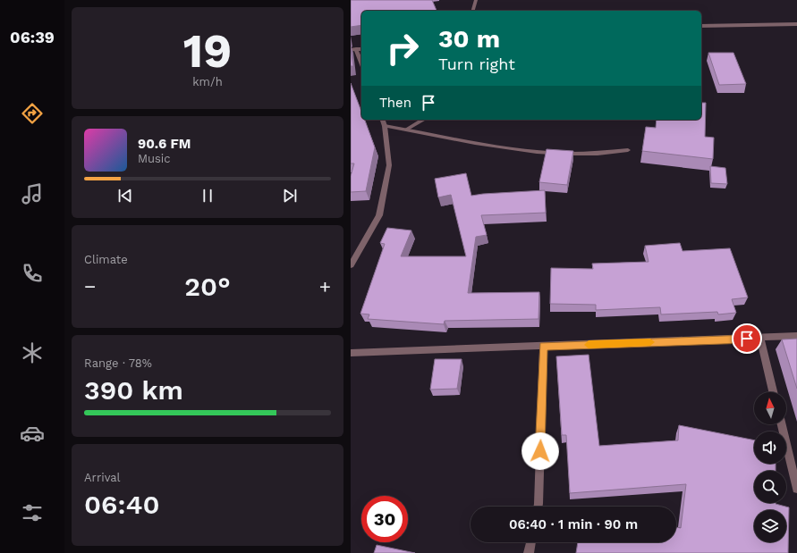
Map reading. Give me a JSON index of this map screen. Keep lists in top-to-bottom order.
{
  "north": "top",
  "page": {
    "tabs": "06:39",
    "tile": [
      ["19", "km/h"],
      "Climate",
      ["Range · 78%", "390 km"],
      ["Arrival", "06:40"]
    ],
    "turn": ["30 m", "Turn right"],
    "then": "Then",
    "song": ["90.6 FM", "Music"],
    "heat": ["−", "20°", "+"],
    "limit": "30",
    "trip": "06:40 · 1 min · 90 m"
  }
}
